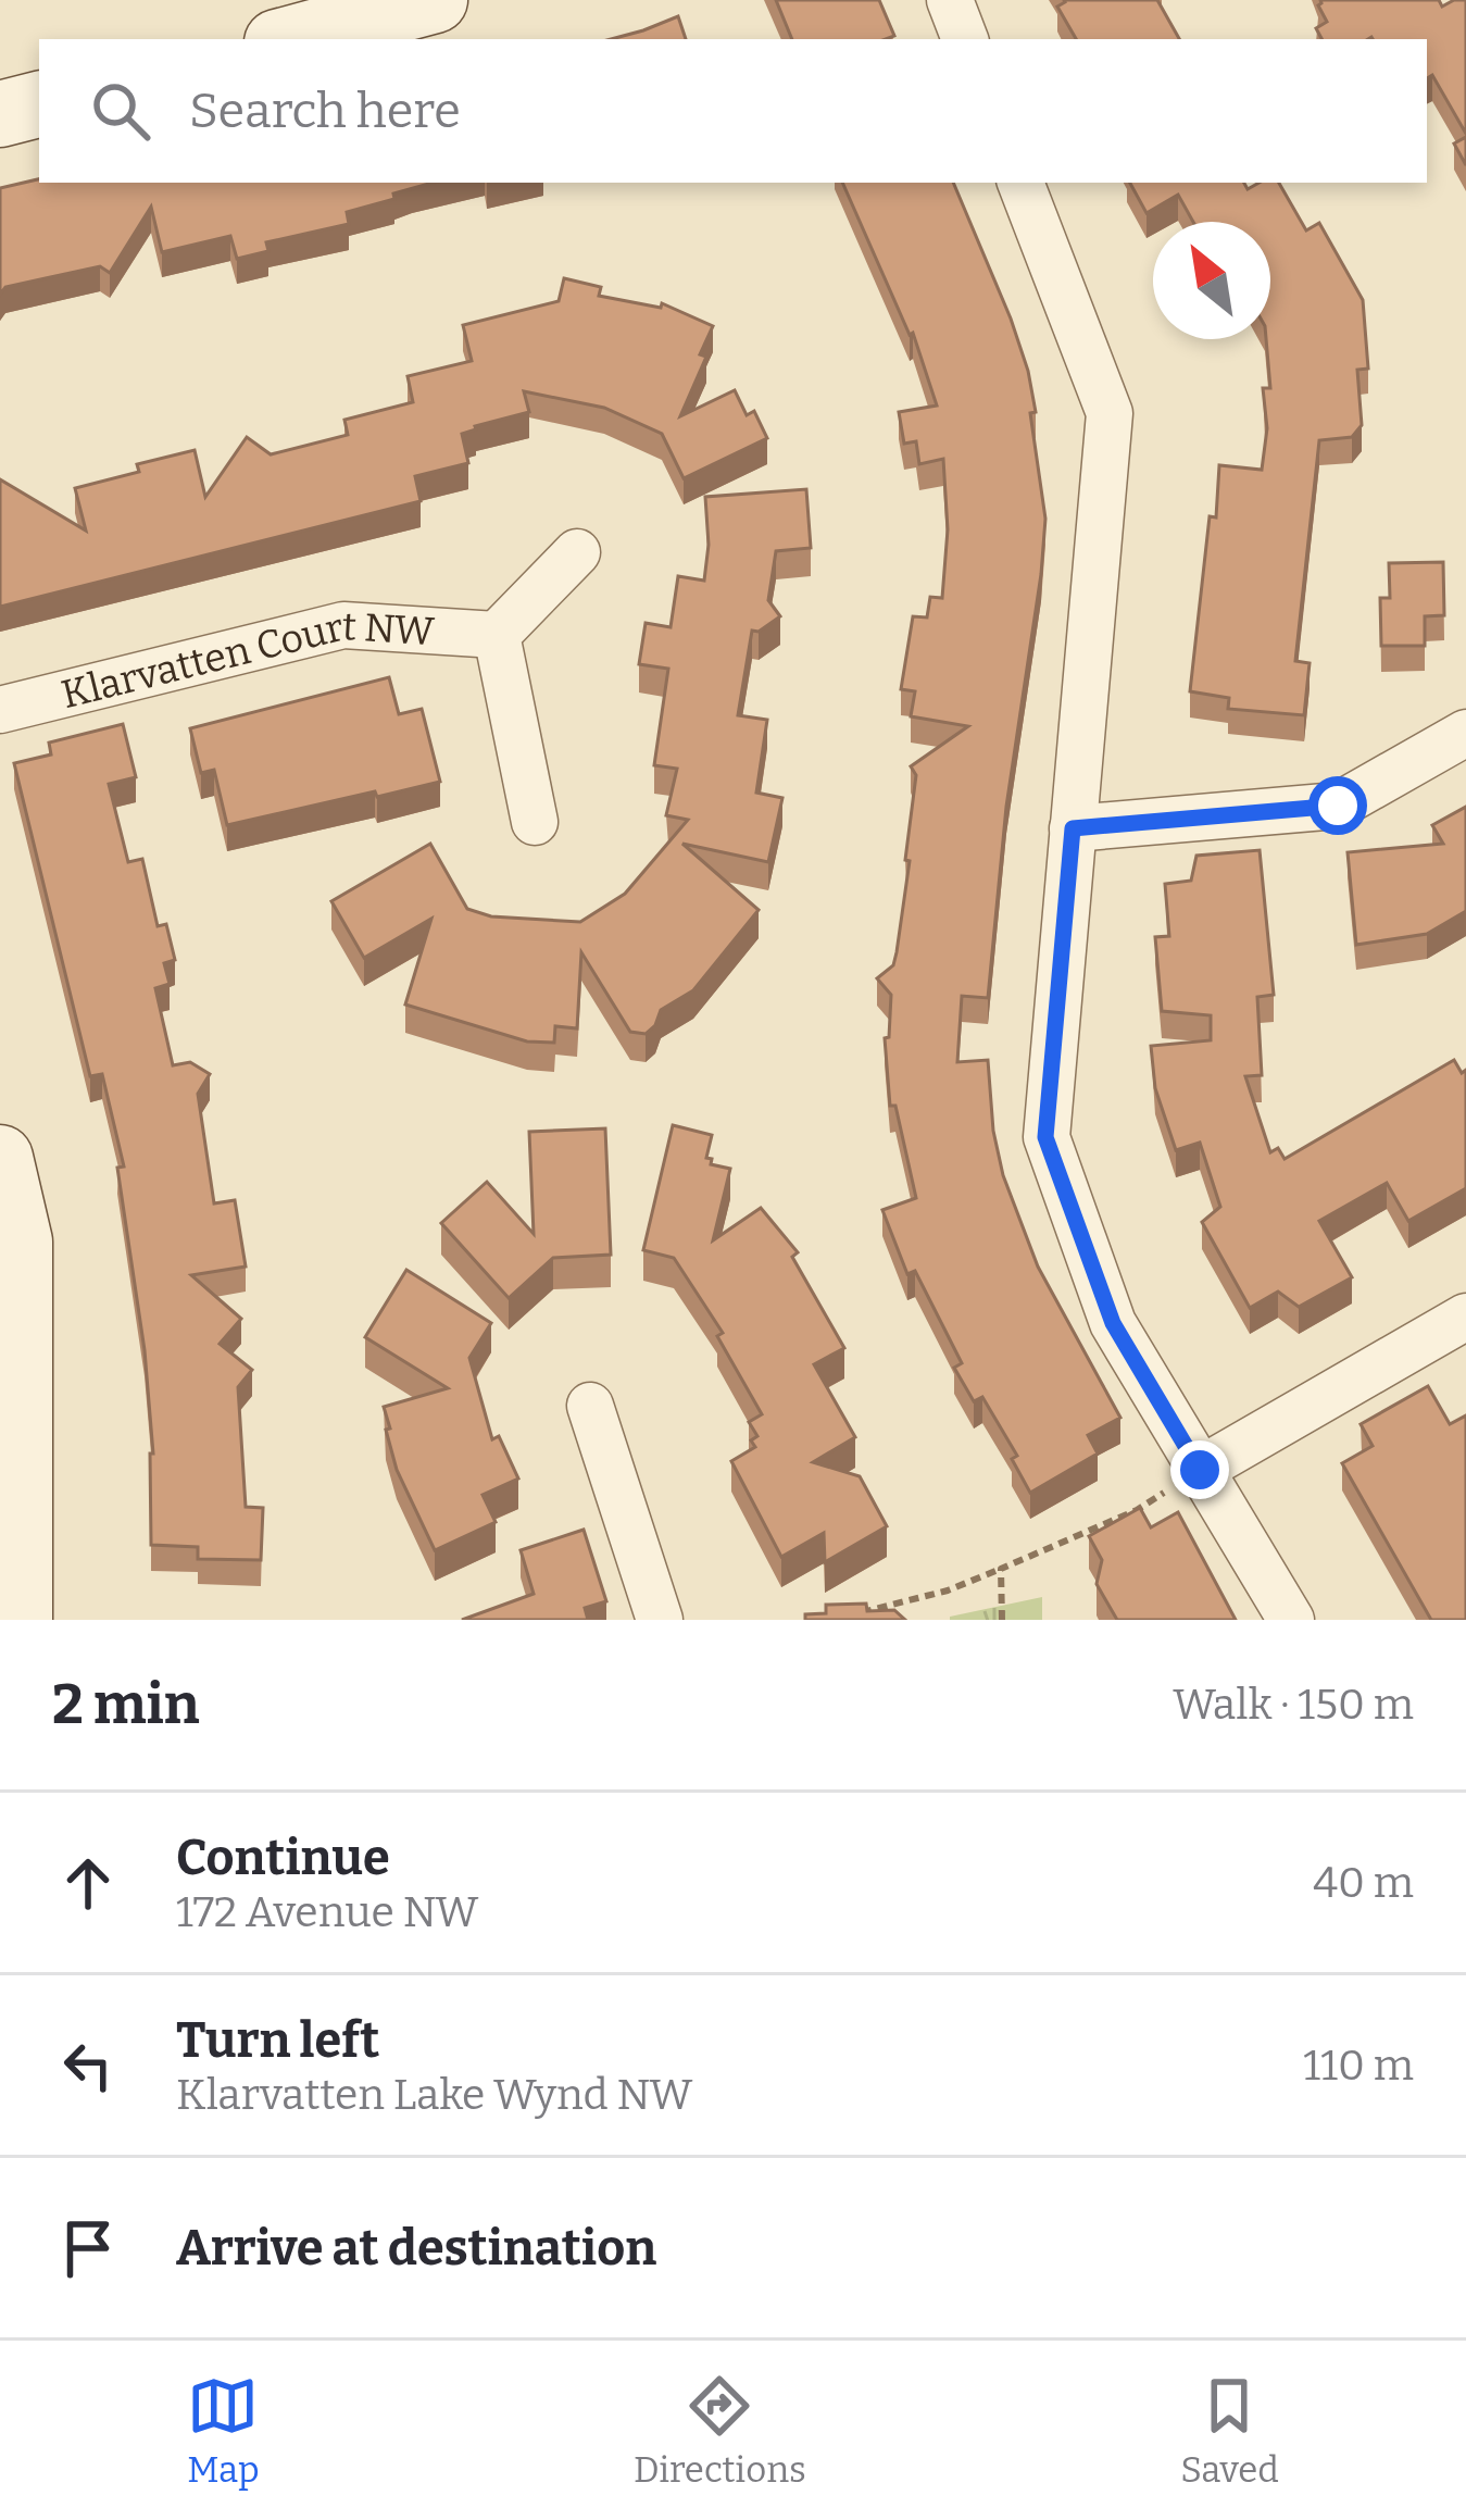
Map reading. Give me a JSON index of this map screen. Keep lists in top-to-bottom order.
{
  "streets": {
    "street": ["Klarvatten Court NW"]
  },
  "north": "top left",
  "page": {
    "search": "Search here",
    "heading": ["2 min", "Walk · 150 m"],
    "list": [
      ["Continue", "172 Avenue NW", "40 m"],
      ["Turn left", "Klarvatten Lake Wynd NW", "110 m"],
      "Arrive at destination"
    ],
    "nav": ["Map", "Directions", "Saved"]
  }
}
